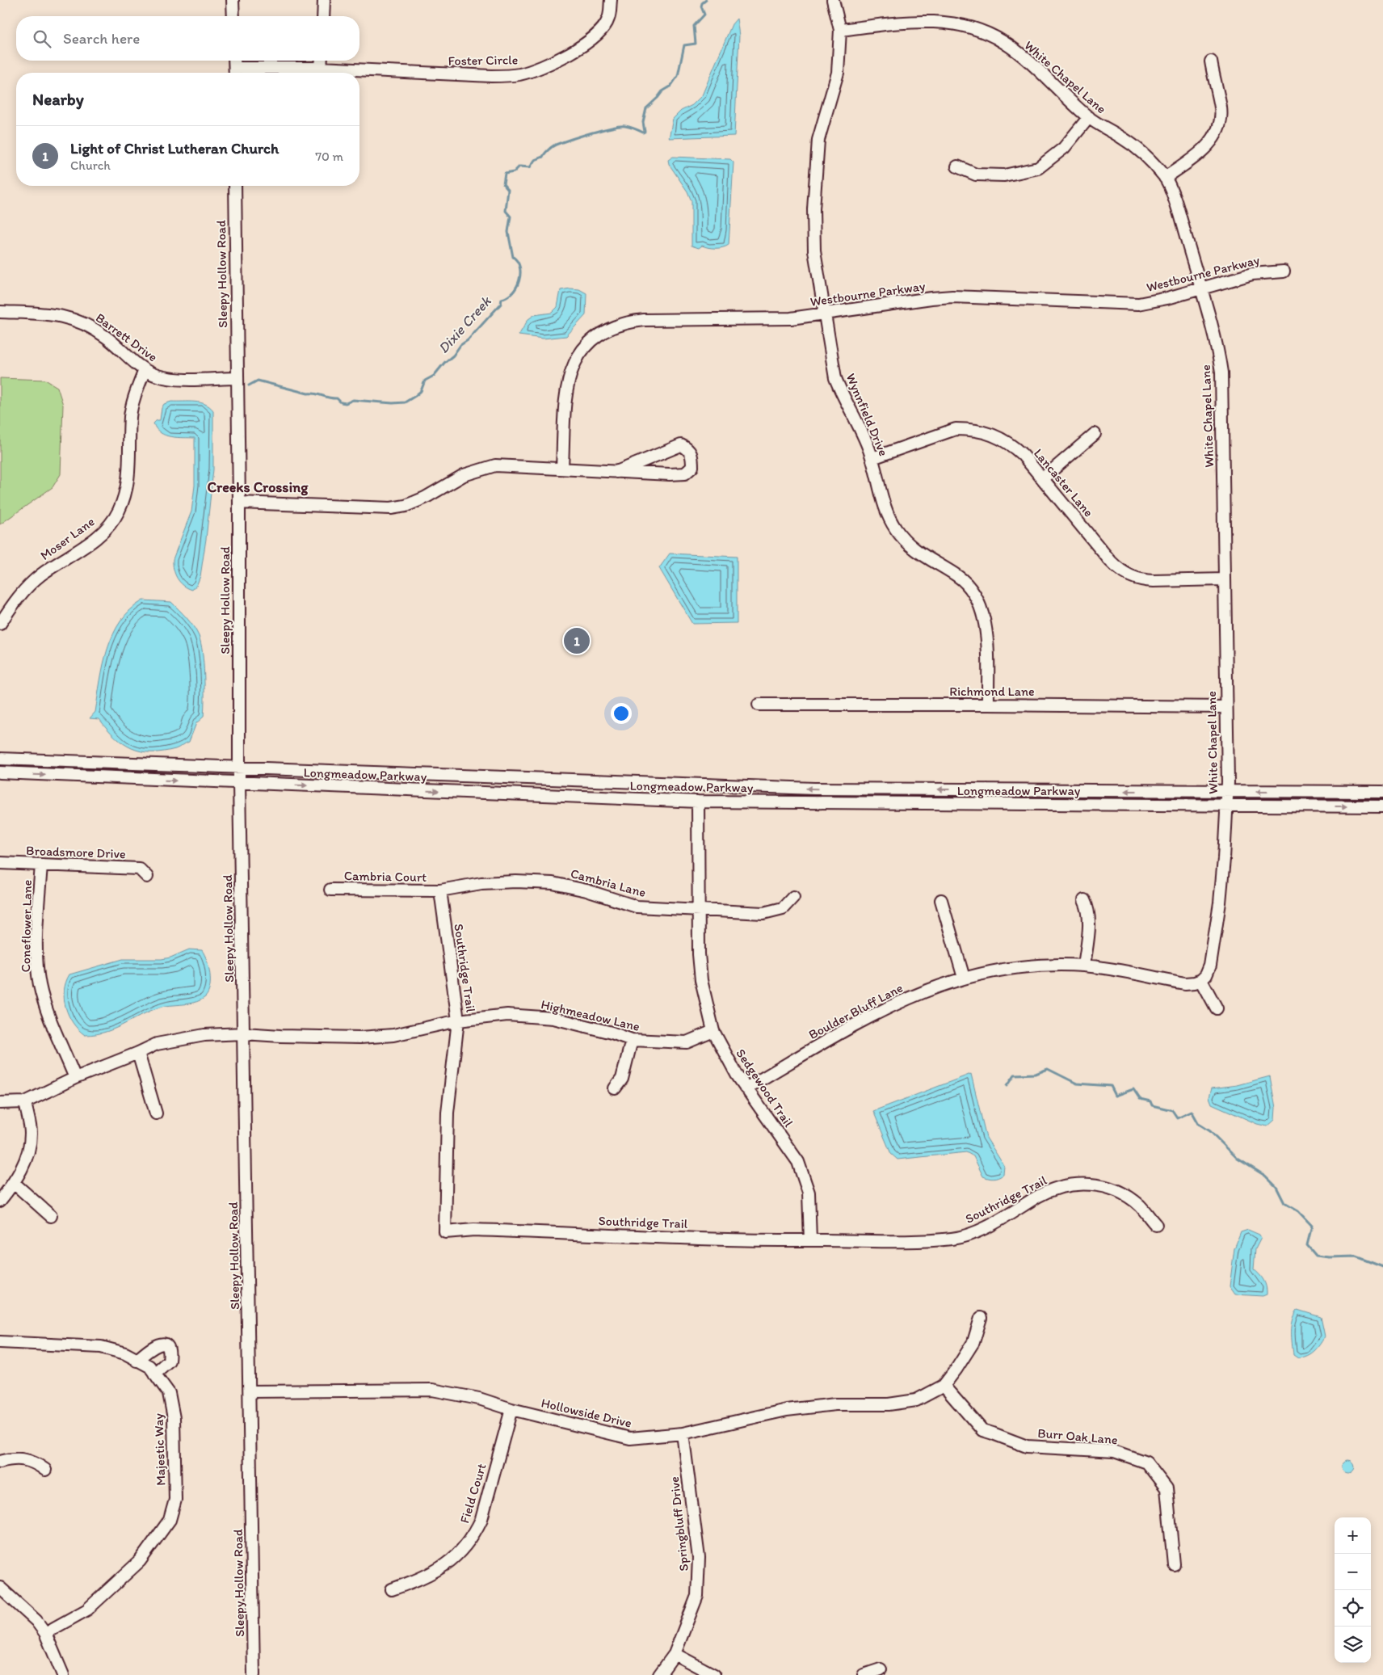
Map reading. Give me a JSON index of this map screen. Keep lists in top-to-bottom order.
{
  "streets": {
    "street": [
      "Foster Circle",
      "White Chapel Lane",
      "Westbourne Parkway",
      "Sleepy Hollow Road",
      "Barrett Drive",
      "Wynnfield Drive",
      "Lancaster Lane",
      "Moser Lane",
      "Richmond Lane",
      "Longmeadow Parkway",
      "Broadsmore Drive",
      "Cambria Court",
      "Cambria Lane",
      "Coneflower Lane",
      "Southridge Trail",
      "Boulder Bluff Lane",
      "Highmeadow Lane",
      "Sedgewood Trail",
      "Hollowside Drive",
      "Burr Oak Lane",
      "Majestic Way",
      "Field Court",
      "Springbluff Drive"
    ]
  },
  "crossings": [
    ["White Chapel Lane", "Westbourne Parkway"],
    ["White Chapel Lane", "Wynnfield Drive"],
    ["White Chapel Lane", "Lancaster Lane"],
    ["White Chapel Lane", "Richmond Lane"],
    ["White Chapel Lane", "Longmeadow Parkway"],
    ["White Chapel Lane", "Boulder Bluff Lane"],
    ["Westbourne Parkway", "Wynnfield Drive"],
    ["Sleepy Hollow Road", "Barrett Drive"],
    ["Sleepy Hollow Road", "Longmeadow Parkway"],
    ["Sleepy Hollow Road", "Highmeadow Lane"],
    ["Sleepy Hollow Road", "Hollowside Drive"],
    ["Barrett Drive", "Moser Lane"],
    ["Wynnfield Drive", "Lancaster Lane"],
    ["Wynnfield Drive", "Richmond Lane"],
    ["Longmeadow Parkway", "Sedgewood Trail"],
    ["Broadsmore Drive", "Coneflower Lane"],
    ["Cambria Court", "Cambria Lane"],
    ["Cambria Court", "Southridge Trail"],
    ["Cambria Lane", "Southridge Trail"],
    ["Cambria Lane", "Sedgewood Trail"],
    ["Coneflower Lane", "Highmeadow Lane"],
    ["Southridge Trail", "Highmeadow Lane"],
    ["Southridge Trail", "Sedgewood Trail"],
    ["Boulder Bluff Lane", "Sedgewood Trail"],
    ["Highmeadow Lane", "Sedgewood Trail"],
    ["Hollowside Drive", "Burr Oak Lane"],
    ["Hollowside Drive", "Field Court"],
    ["Hollowside Drive", "Springbluff Drive"]
  ],
  "districts": ["Creeks Crossing"],
  "water": ["Dixie Creek"],
  "page": {
    "search": "Search here",
    "heading": "Nearby",
    "list": [
      {
        "mark": "1",
        "name": "Light of Christ Lutheran Church",
        "note": "Church",
        "value": "70 m"
      }
    ],
    "pins": "1",
    "map_buttons": ["+", "−"]
  }
}
